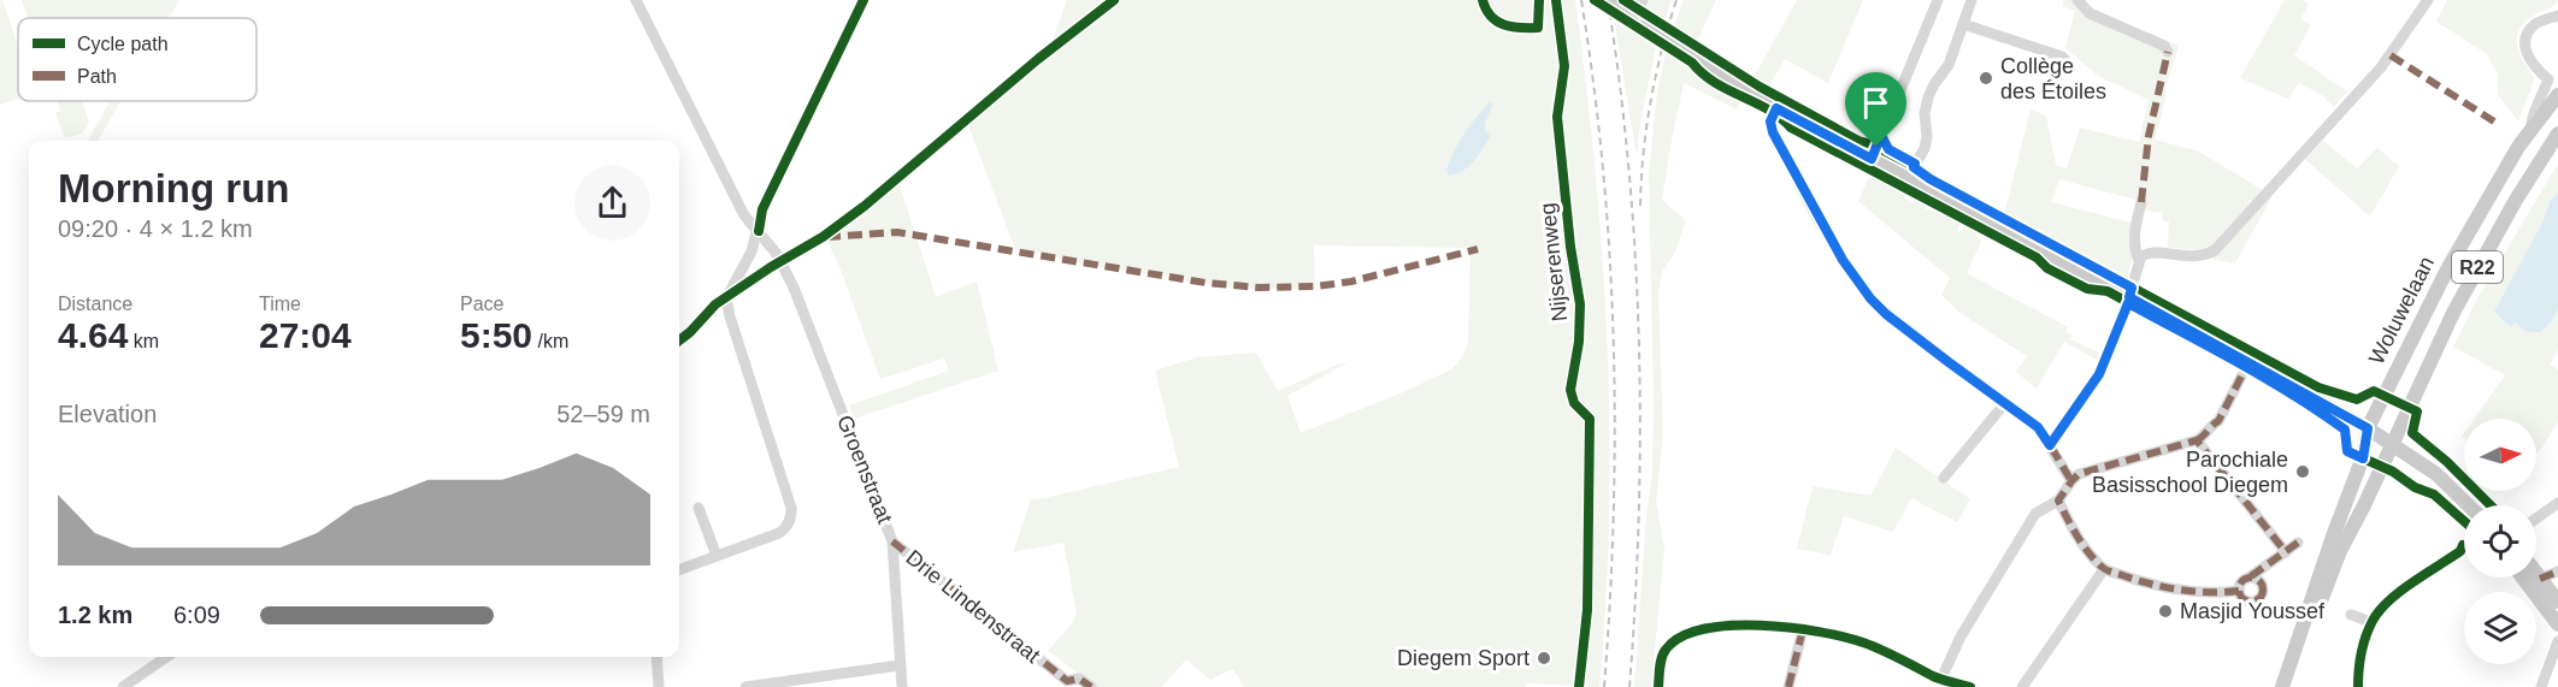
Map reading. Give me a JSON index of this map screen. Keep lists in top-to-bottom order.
{
  "streets": {
    "main road": ["R22", "Woluwelaan"],
    "street": ["Groenstraat", "Drie Lindenstraat"],
    "cycle path": ["Nijserenweg"]
  },
  "crossings": [
    ["Groenstraat", "Drie Lindenstraat"]
  ],
  "places": [
    "Collège des Étoiles",
    "Parochiale Basisschool Diegem",
    "Masjid Youssef",
    "Diegem Sport"
  ],
  "legend": ["Cycle path", "Path"],
  "north": "right",
  "page": {
    "heading": ["Morning run", "09:20 · 4 × 1.2 km"],
    "stats": [
      ["Distance", "4.64 km"],
      ["Time", "27:04"],
      ["Pace", "5:50 /km"]
    ],
    "chart": ["Elevation", "52–59 m"],
    "list": [
      {
        "name": "1.2 km",
        "note": "6:09"
      }
    ]
  }
}
